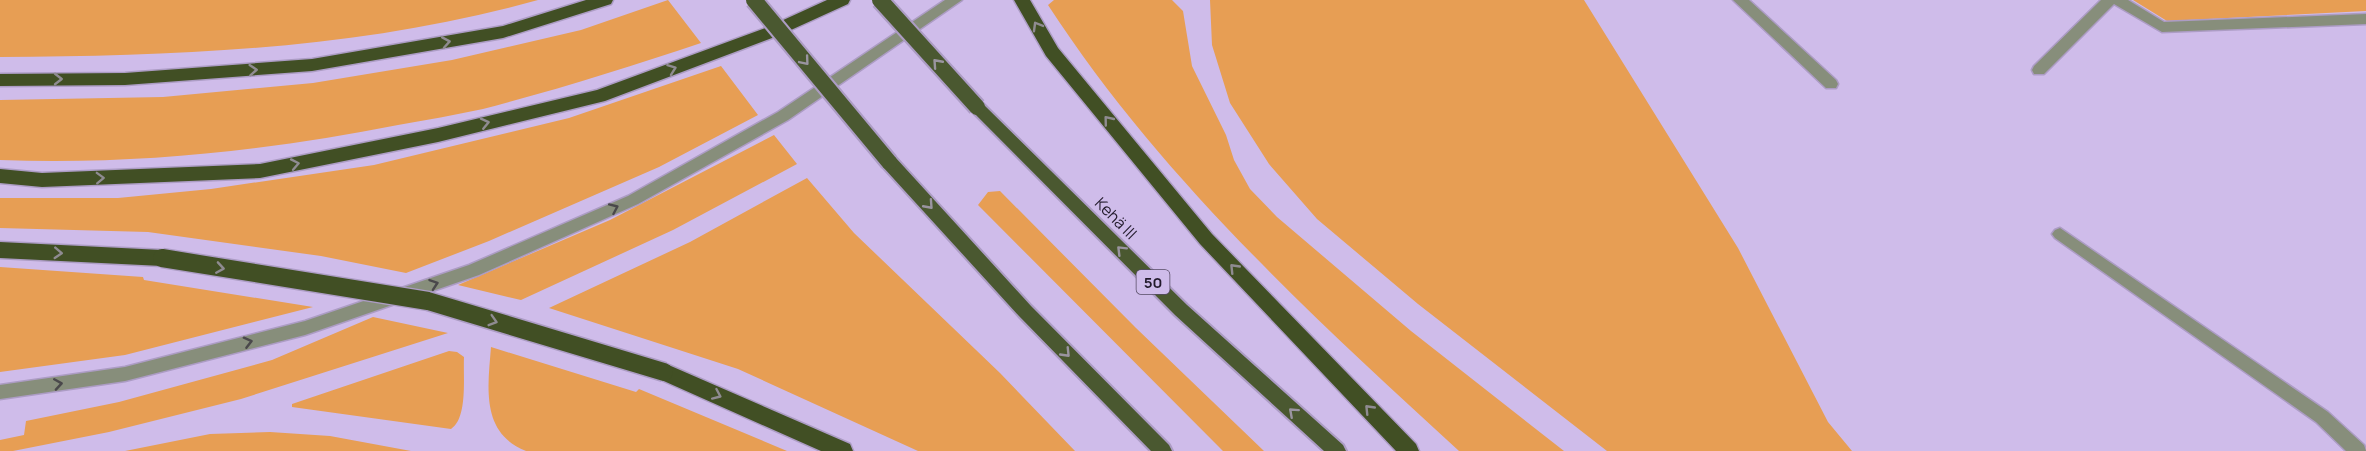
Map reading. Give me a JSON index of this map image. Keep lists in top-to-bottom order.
{
  "streets": {
    "highway": ["Kehä III", "50"]
  }
}
